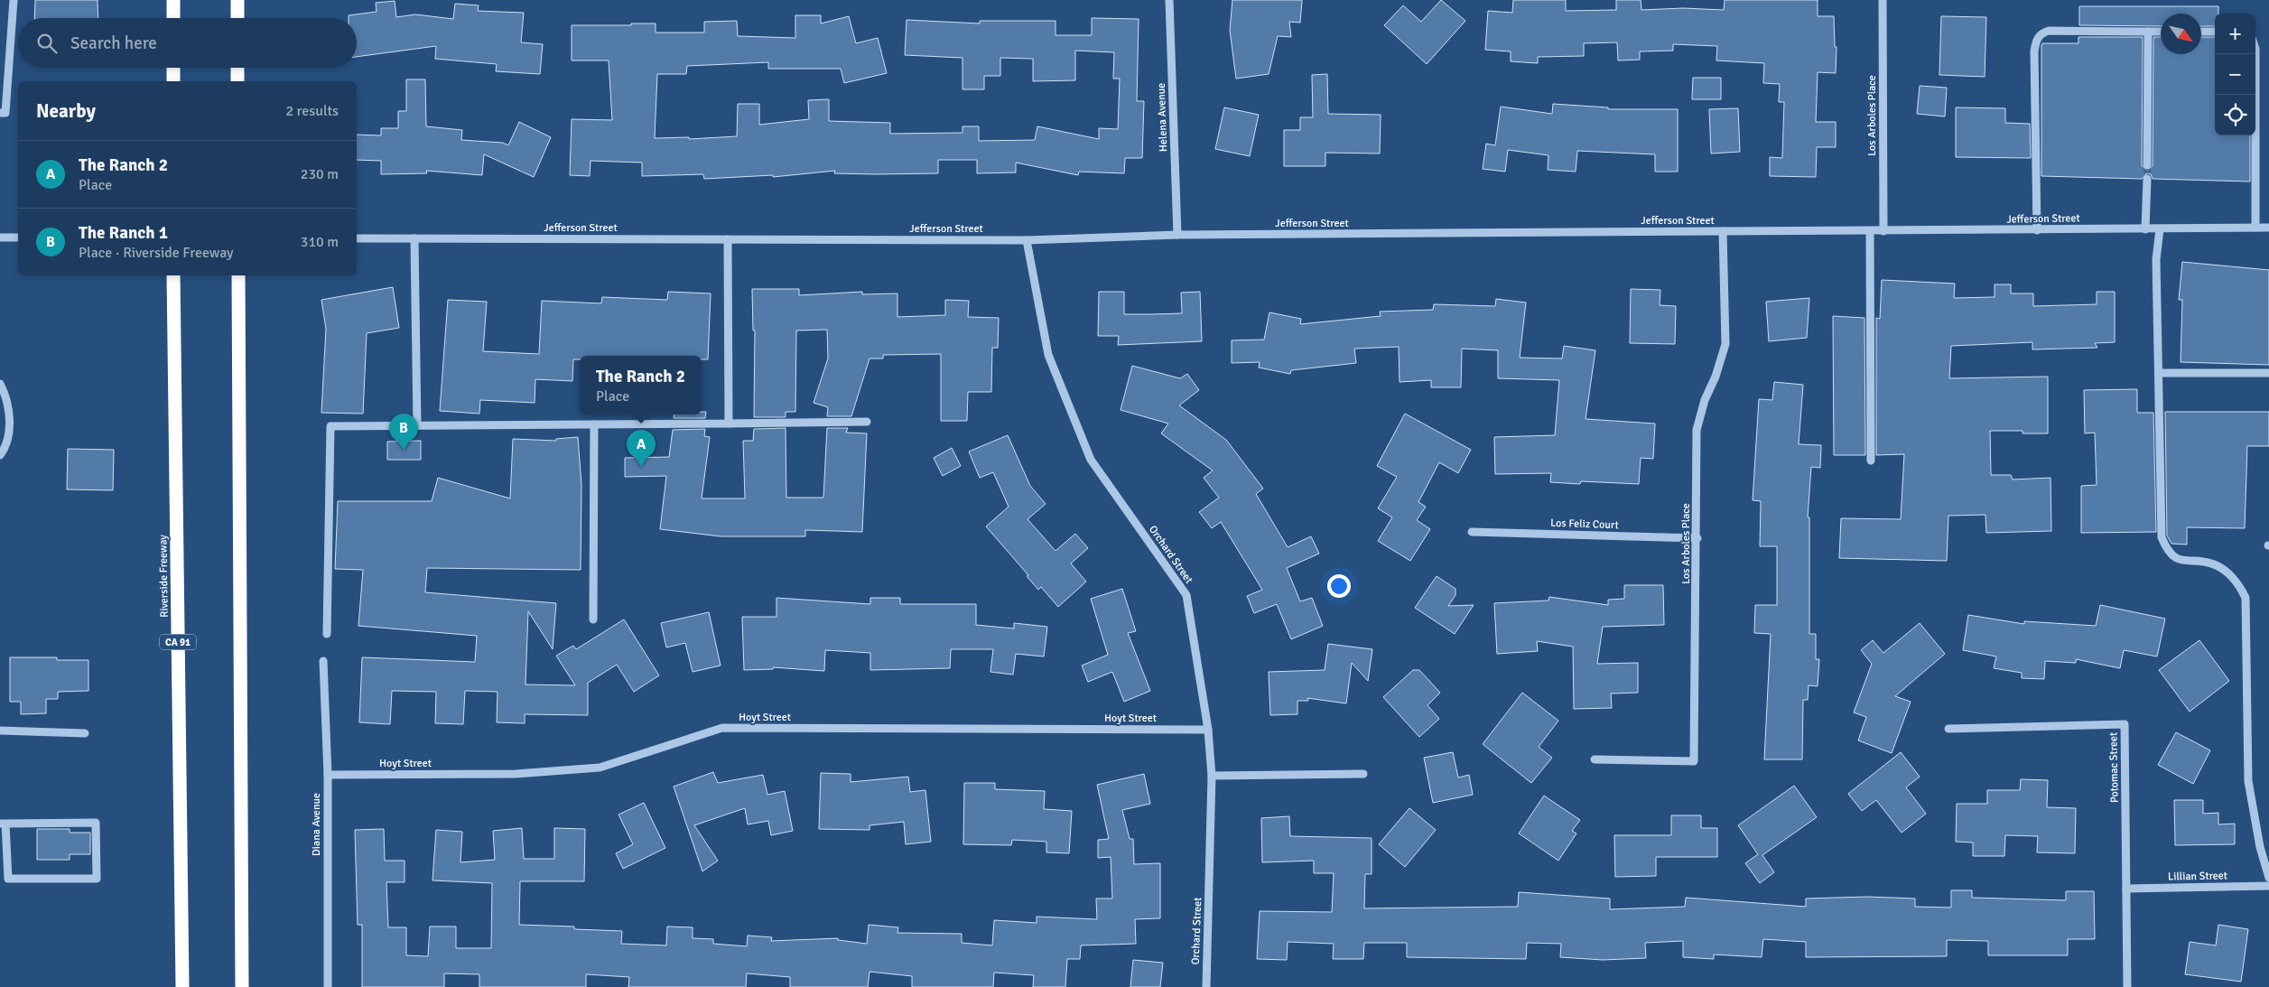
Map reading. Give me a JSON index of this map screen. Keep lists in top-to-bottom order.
{
  "streets": {
    "highway": ["Riverside Freeway", "CA 91"],
    "street": [
      "Los Arboles Place",
      "Helena Avenue",
      "Jefferson Street",
      "Los Feliz Court",
      "Orchard Street",
      "Hoyt Street",
      "Potomac Street",
      "Diana Avenue",
      "Lillian Street"
    ]
  },
  "crossings": [
    ["Los Arboles Place", "Jefferson Street"],
    ["Los Arboles Place", "Los Feliz Court"],
    ["Helena Avenue", "Jefferson Street"],
    ["Jefferson Street", "Orchard Street"],
    ["Orchard Street", "Hoyt Street"],
    ["Hoyt Street", "Diana Avenue"],
    ["Potomac Street", "Lillian Street"]
  ],
  "north": "bottom right",
  "page": {
    "map_buttons": ["+", "−"],
    "search": "Search here",
    "heading": ["Nearby", "2 results"],
    "list": [
      {
        "mark": "A",
        "name": "The Ranch 2",
        "note": "Place",
        "value": "230 m"
      },
      {
        "mark": "B",
        "name": "The Ranch 1",
        "note": "Place · Riverside Freeway",
        "value": "310 m"
      }
    ],
    "popup": ["The Ranch 2", "Place"],
    "pins": ["B", "A"]
  }
}
